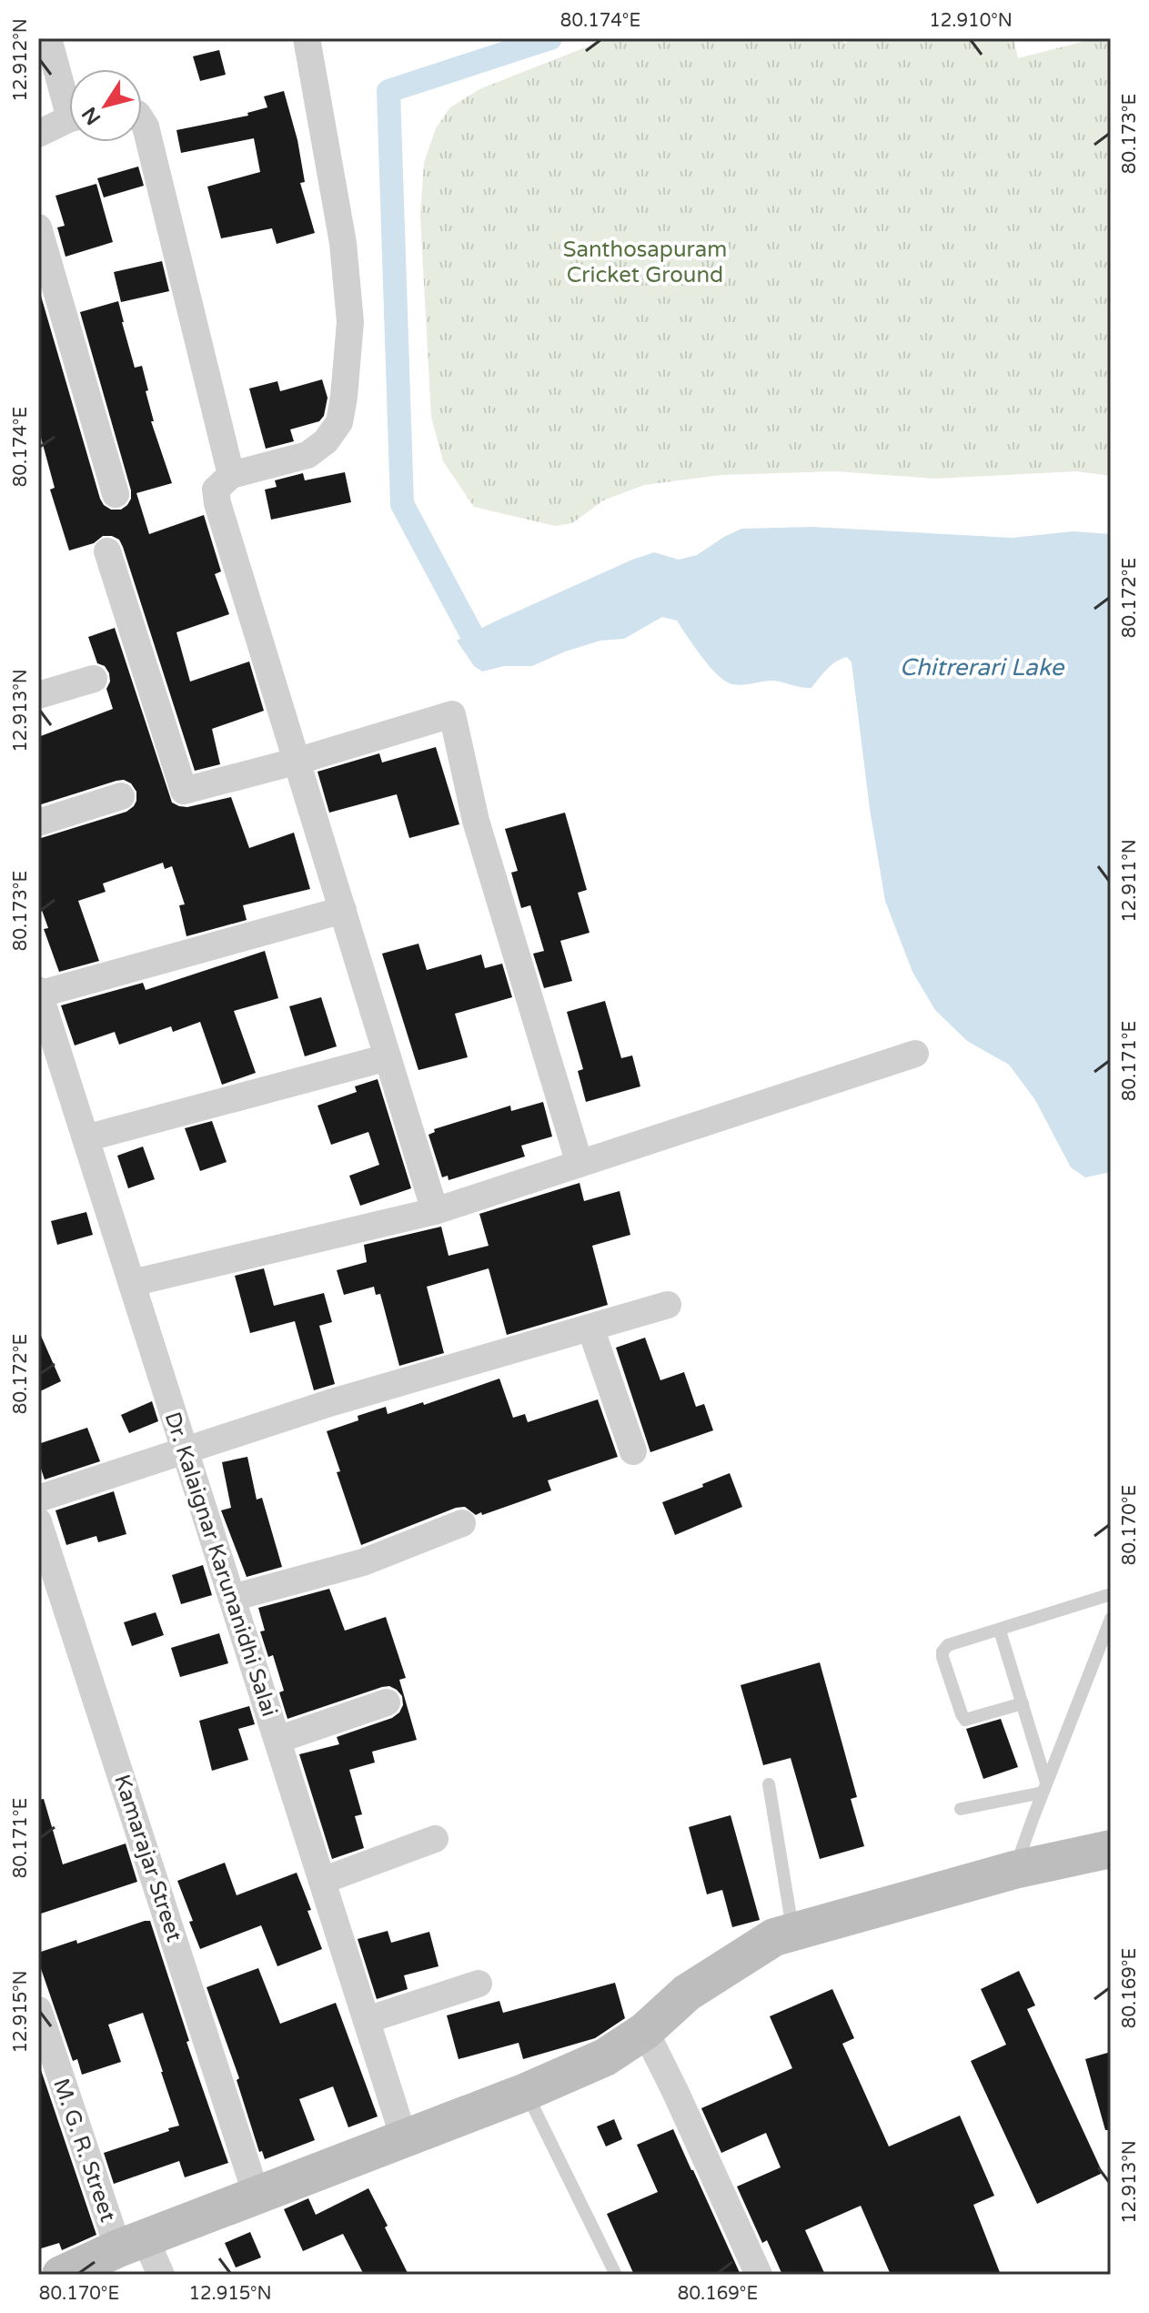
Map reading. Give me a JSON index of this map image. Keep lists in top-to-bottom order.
{
  "streets": {
    "street": ["Dr. Kalaignar Karunanidhi Salai", "Kamarajar Street", "M. G. R. Street"]
  },
  "water": ["Chitrerari Lake"],
  "parks": ["Santhosapuram Cricket Ground"],
  "north": "bottom left",
  "coordinates": [
    "80.174°E",
    "12.910°N",
    "12.912°N",
    "80.173°E",
    "80.172°E",
    "12.913°N",
    "12.911°N",
    "80.171°E",
    "80.170°E",
    "80.169°E",
    "12.915°N"
  ]
}
